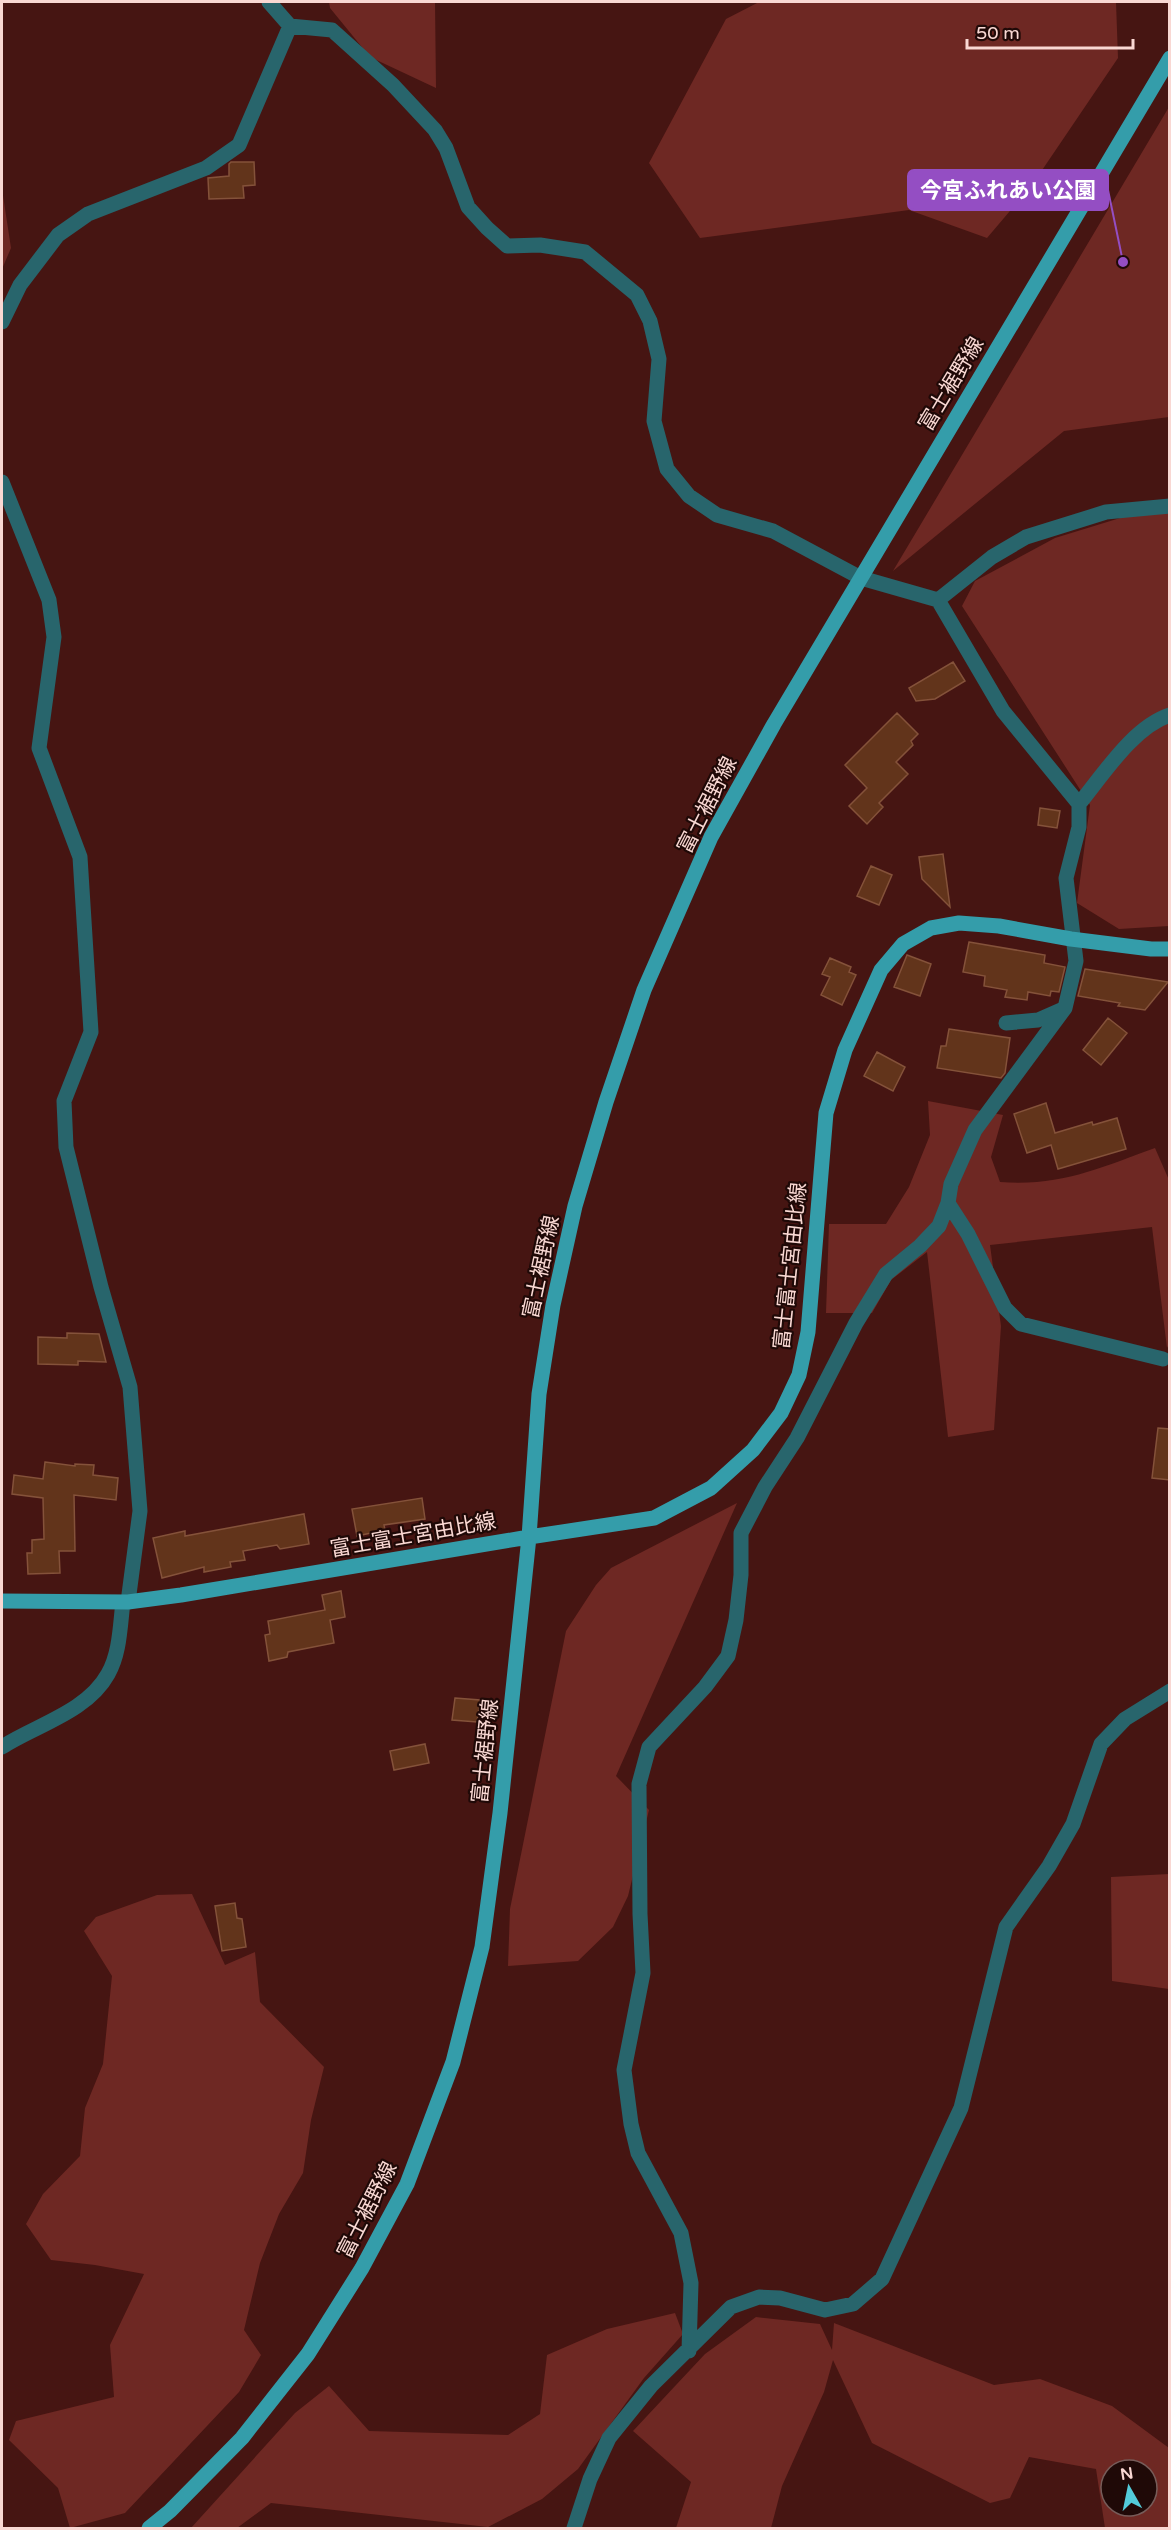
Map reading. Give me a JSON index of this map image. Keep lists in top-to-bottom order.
{
  "streets": {
    "main road": ["富士裾野線", "富士富士宮由比線"]
  },
  "crossings": [
    ["富士裾野線", "富士富士宮由比線"]
  ],
  "places": ["今宮ふれあい公園"],
  "scale_bar": "50 m",
  "north": "top"
}
